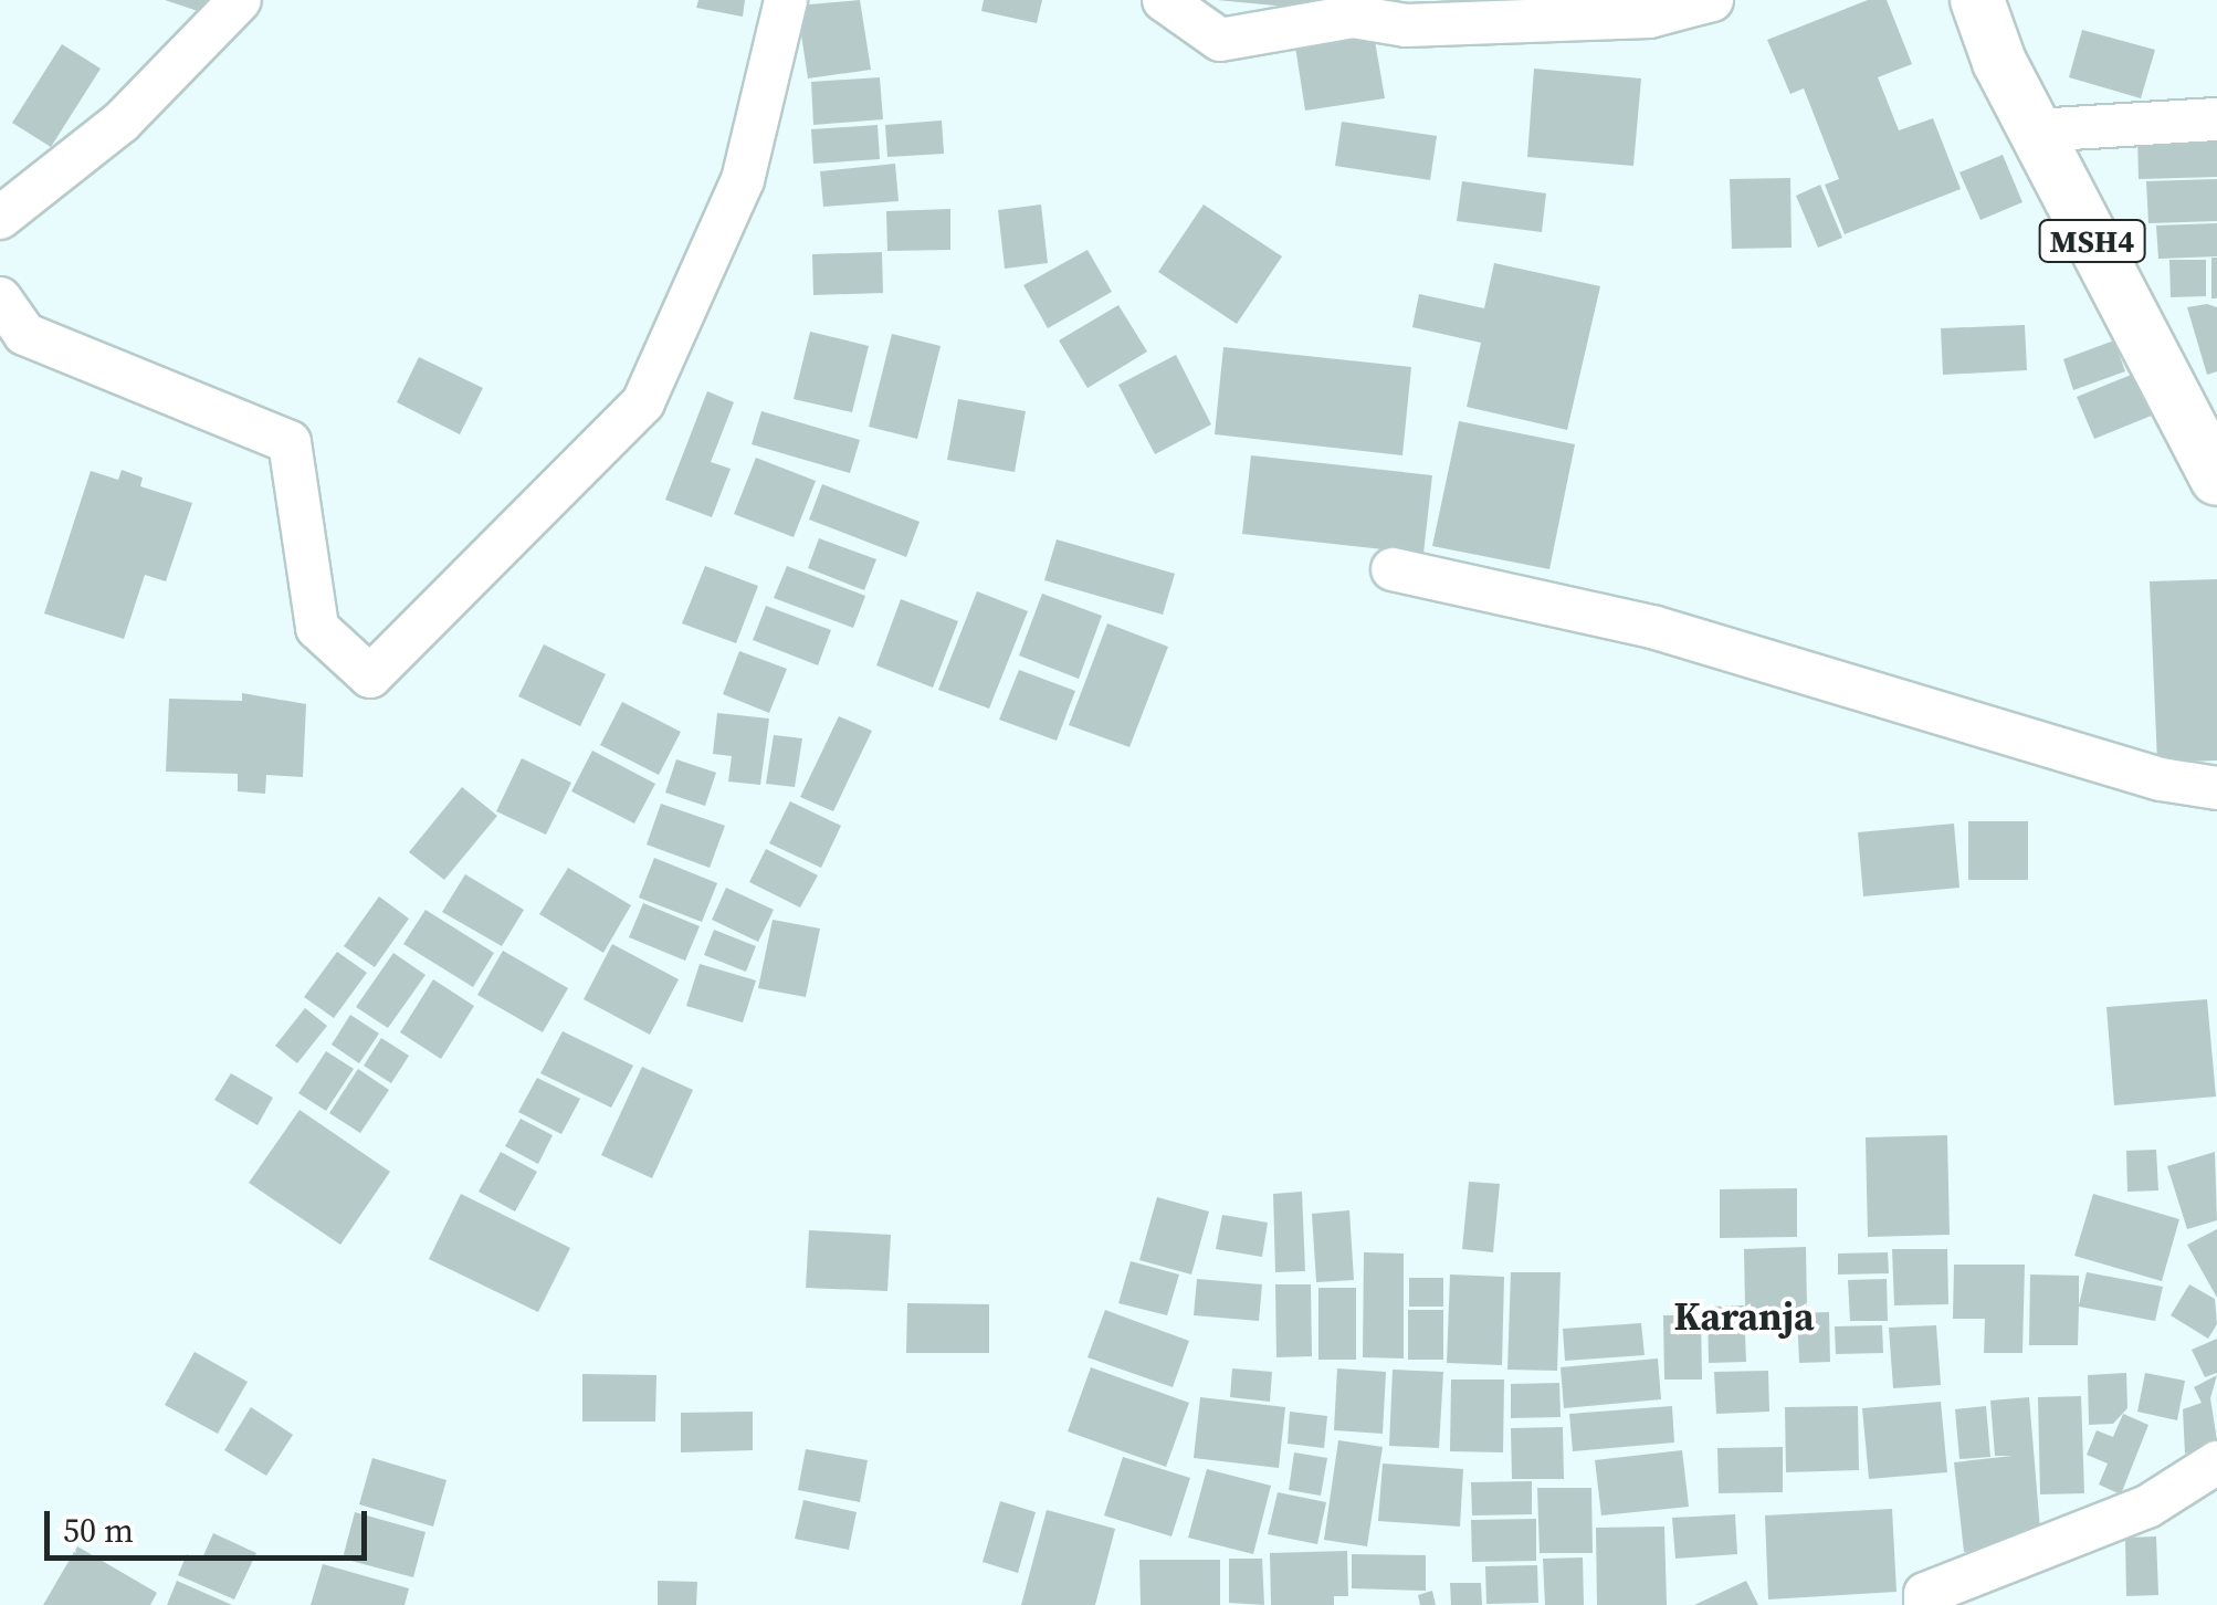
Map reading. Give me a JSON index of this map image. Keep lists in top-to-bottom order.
{
  "streets": {
    "main road": ["MSH4"]
  },
  "districts": ["Karanja"],
  "scale_bar": "50 m"
}
